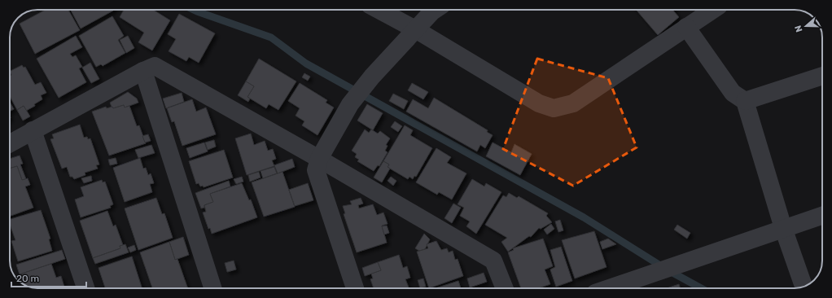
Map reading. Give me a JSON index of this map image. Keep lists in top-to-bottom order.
{
  "scale_bar": "20 m",
  "north": "left"
}
